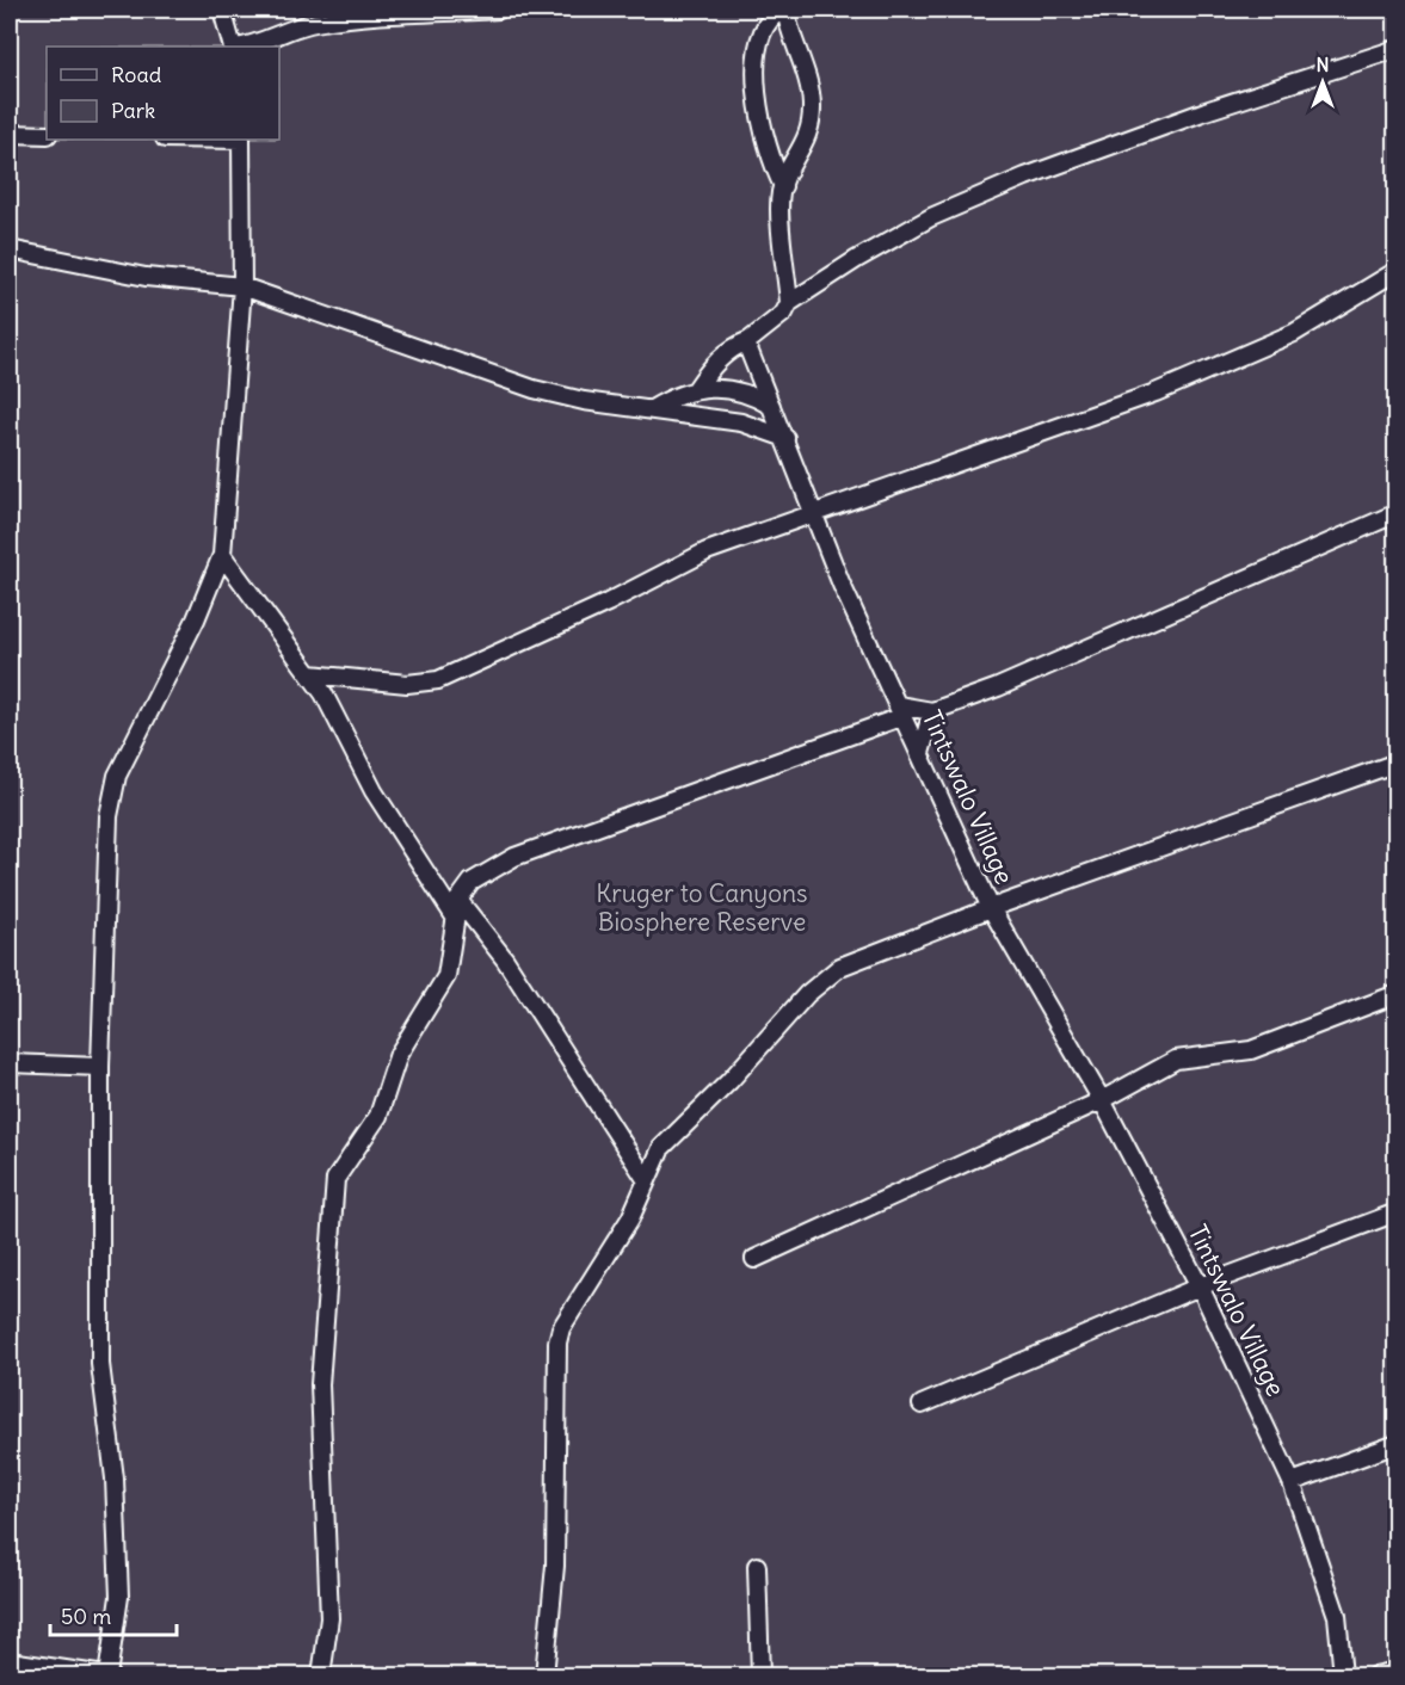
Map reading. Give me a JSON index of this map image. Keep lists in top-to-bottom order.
{
  "streets": {
    "street": ["Tintswalo Village"]
  },
  "parks": ["Kruger to Canyons Biosphere Reserve"],
  "legend": ["Road", "Park"],
  "scale_bar": "50 m",
  "north": "top"
}
